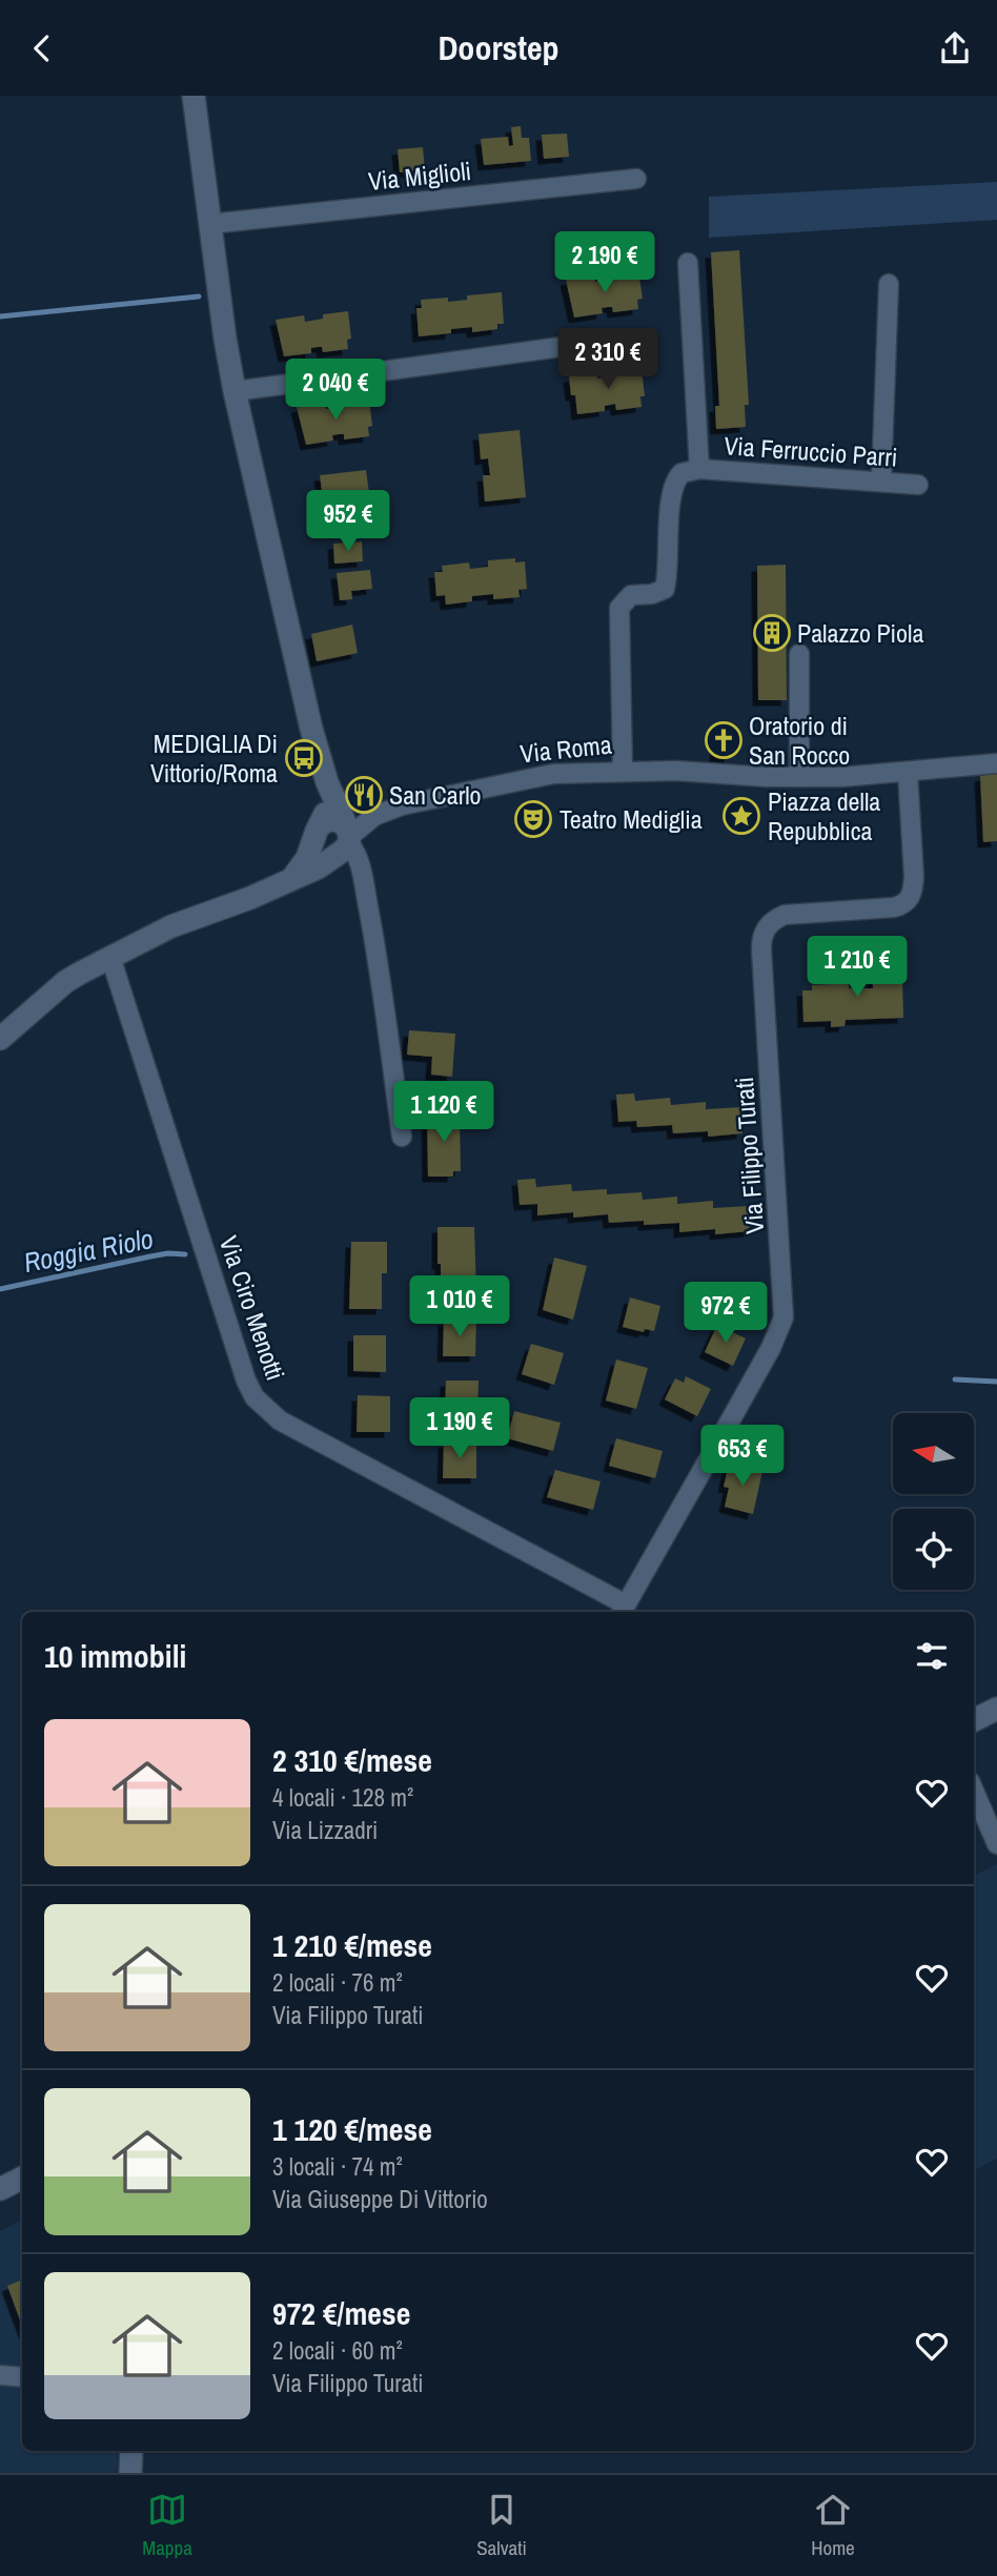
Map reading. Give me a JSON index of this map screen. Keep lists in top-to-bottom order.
{
  "streets": {
    "street": [
      "Via Miglioli",
      "Via Ferruccio Parri",
      "Via Roma",
      "Via Filippo Turati",
      "Via Ciro Menotti"
    ]
  },
  "crossings": [
    ["Via Ferruccio Parri", "Via Roma"],
    ["Via Roma", "Via Filippo Turati"],
    ["Via Roma", "Via Ciro Menotti"],
    ["Via Filippo Turati", "Via Ciro Menotti"]
  ],
  "water": ["Roggia Riolo"],
  "places": {
    "building": ["Palazzo Piola"],
    "church": ["Oratorio di San Rocco"],
    "bus stop": ["MEDIGLIA Di Vittorio/Roma"],
    "restaurant": ["San Carlo"],
    "place": ["Piazza della Repubblica"],
    "theatre": ["Teatro Mediglia"]
  },
  "north": "left",
  "page": {
    "header": "Doorstep",
    "price": [
      "2 190 €",
      "2 310 €",
      "2 040 €",
      "952 €",
      "1 210 €",
      "1 120 €",
      "1 010 €",
      "972 €",
      "1 190 €",
      "653 €"
    ],
    "heading": "10 immobili",
    "list": [
      {
        "name": "2 310 €/mese",
        "note": "4 locali · 128 m² · Via Lizzadri"
      },
      {
        "name": "1 210 €/mese",
        "note": "2 locali · 76 m² · Via Filippo Turati"
      },
      {
        "name": "1 120 €/mese",
        "note": "3 locali · 74 m² · Via Giuseppe Di Vittorio"
      },
      {
        "name": "972 €/mese",
        "note": "2 locali · 60 m² · Via Filippo Turati"
      }
    ],
    "tabs": ["Mappa", "Salvati", "Home"]
  }
}
